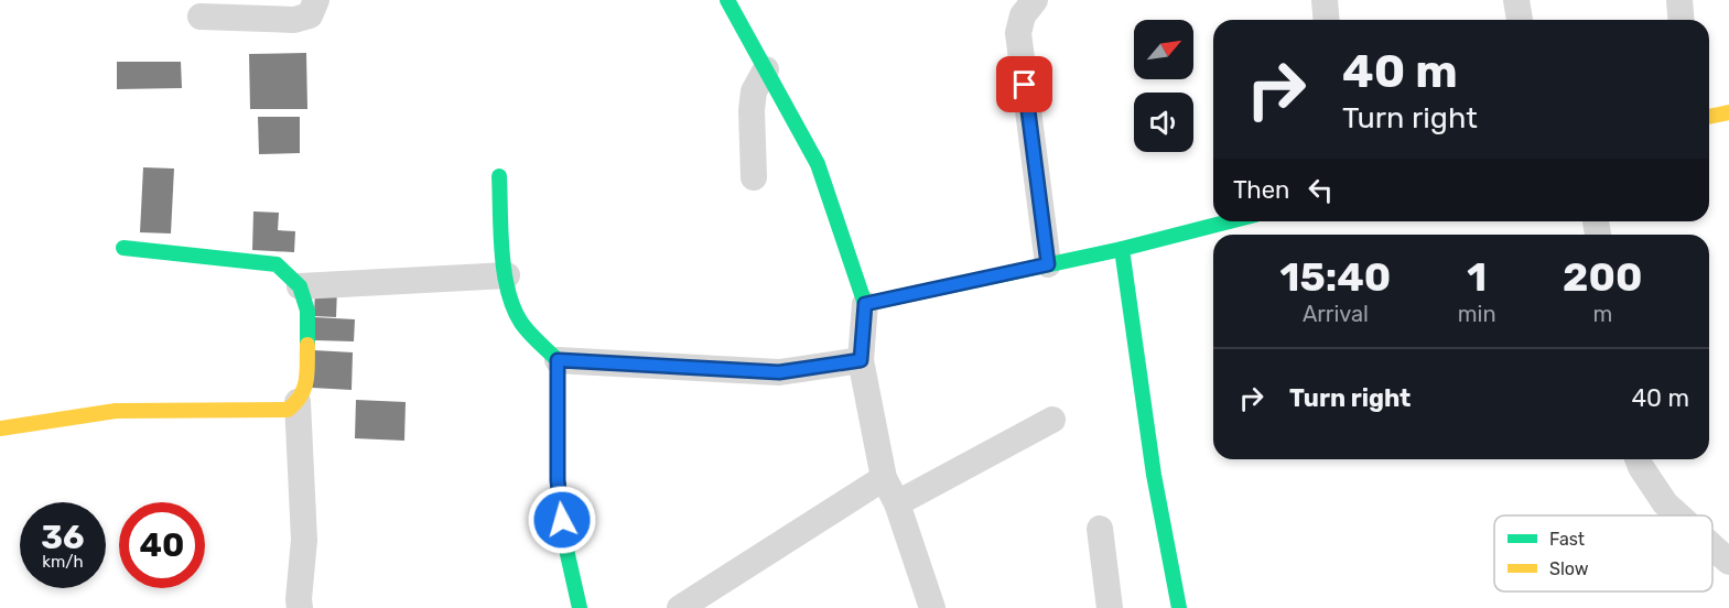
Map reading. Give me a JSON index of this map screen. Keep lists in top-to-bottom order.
{
  "legend": ["Fast", "Slow"],
  "north": "top right",
  "page": {
    "turn": ["40 m", "Turn right"],
    "then": "Then",
    "eta": [
      "15:40",
      "Arrival",
      "1",
      "min",
      "200",
      "m"
    ],
    "list": [
      {
        "name": "Turn right",
        "value": "40 m"
      }
    ],
    "speed": "36 km/h",
    "limit": "40"
  }
}
